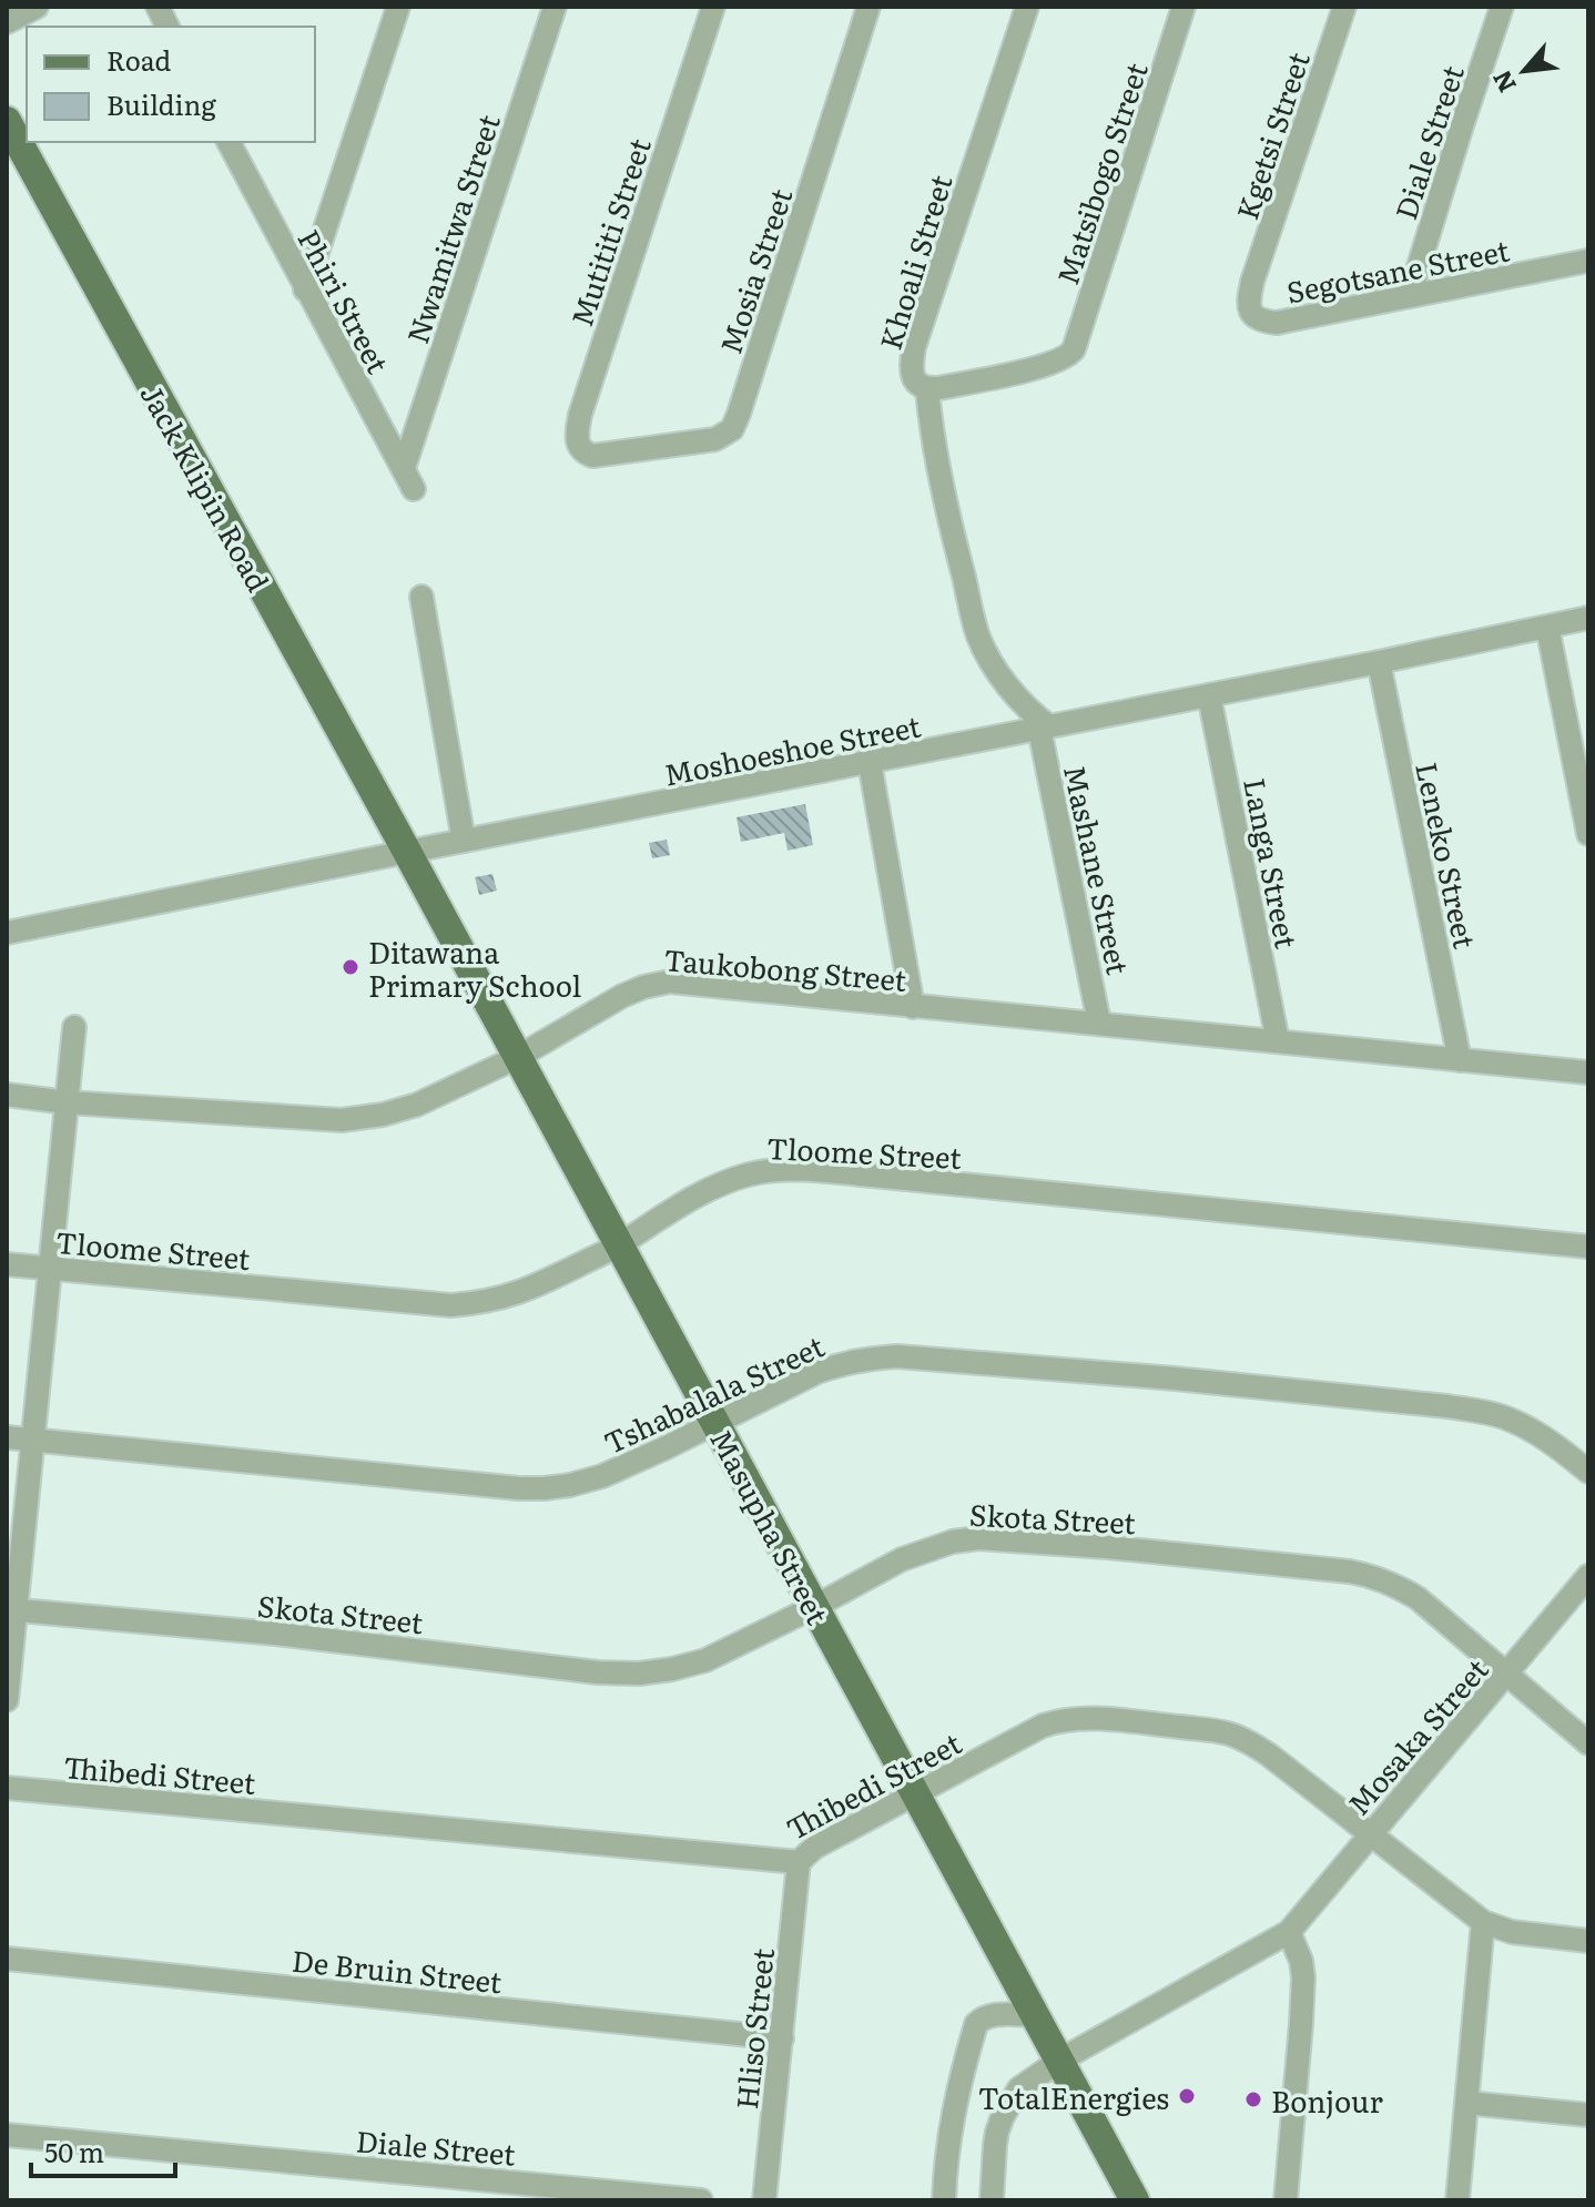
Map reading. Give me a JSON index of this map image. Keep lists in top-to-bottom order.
{
  "streets": {
    "main road": ["Jack Klipin Road", "Masupha Street"],
    "street": [
      "Kgetsi Street",
      "Diale Street",
      "Matsibogo Street",
      "Nwamitwa Street",
      "Mutititi Street",
      "Khoali Street",
      "Segotsane Street",
      "Mosia Street",
      "Phiri Street",
      "Moshoeshoe Street",
      "Leneko Street",
      "Langa Street",
      "Mashane Street",
      "Taukobong Street",
      "Tloome Street",
      "Tshabalala Street",
      "Skota Street",
      "Mosaka Street",
      "Thibedi Street",
      "De Bruin Street",
      "Hliso Street"
    ]
  },
  "crossings": [
    ["Kgetsi Street", "Segotsane Street"],
    ["Diale Street", "Segotsane Street"],
    ["Matsibogo Street", "Khoali Street"],
    ["Nwamitwa Street", "Phiri Street"],
    ["Mutititi Street", "Mosia Street"],
    ["Jack Klipin Road", "Moshoeshoe Street"],
    ["Jack Klipin Road", "Masupha Street"],
    ["Moshoeshoe Street", "Leneko Street"],
    ["Moshoeshoe Street", "Langa Street"],
    ["Moshoeshoe Street", "Mashane Street"],
    ["Moshoeshoe Street", "Masupha Street"],
    ["Leneko Street", "Taukobong Street"],
    ["Langa Street", "Taukobong Street"],
    ["Mashane Street", "Taukobong Street"],
    ["Taukobong Street", "Masupha Street"],
    ["Tloome Street", "Masupha Street"],
    ["Tshabalala Street", "Masupha Street"],
    ["Skota Street", "Masupha Street"],
    ["Skota Street", "Mosaka Street"],
    ["Masupha Street", "Mosaka Street"],
    ["Masupha Street", "Thibedi Street"],
    ["Mosaka Street", "Thibedi Street"],
    ["Thibedi Street", "Hliso Street"],
    ["De Bruin Street", "Hliso Street"]
  ],
  "places": ["Ditawana Primary School", "TotalEnergies", "Bonjour"],
  "legend": ["Road", "Building"],
  "scale_bar": "50 m",
  "north": "bottom left"
}
